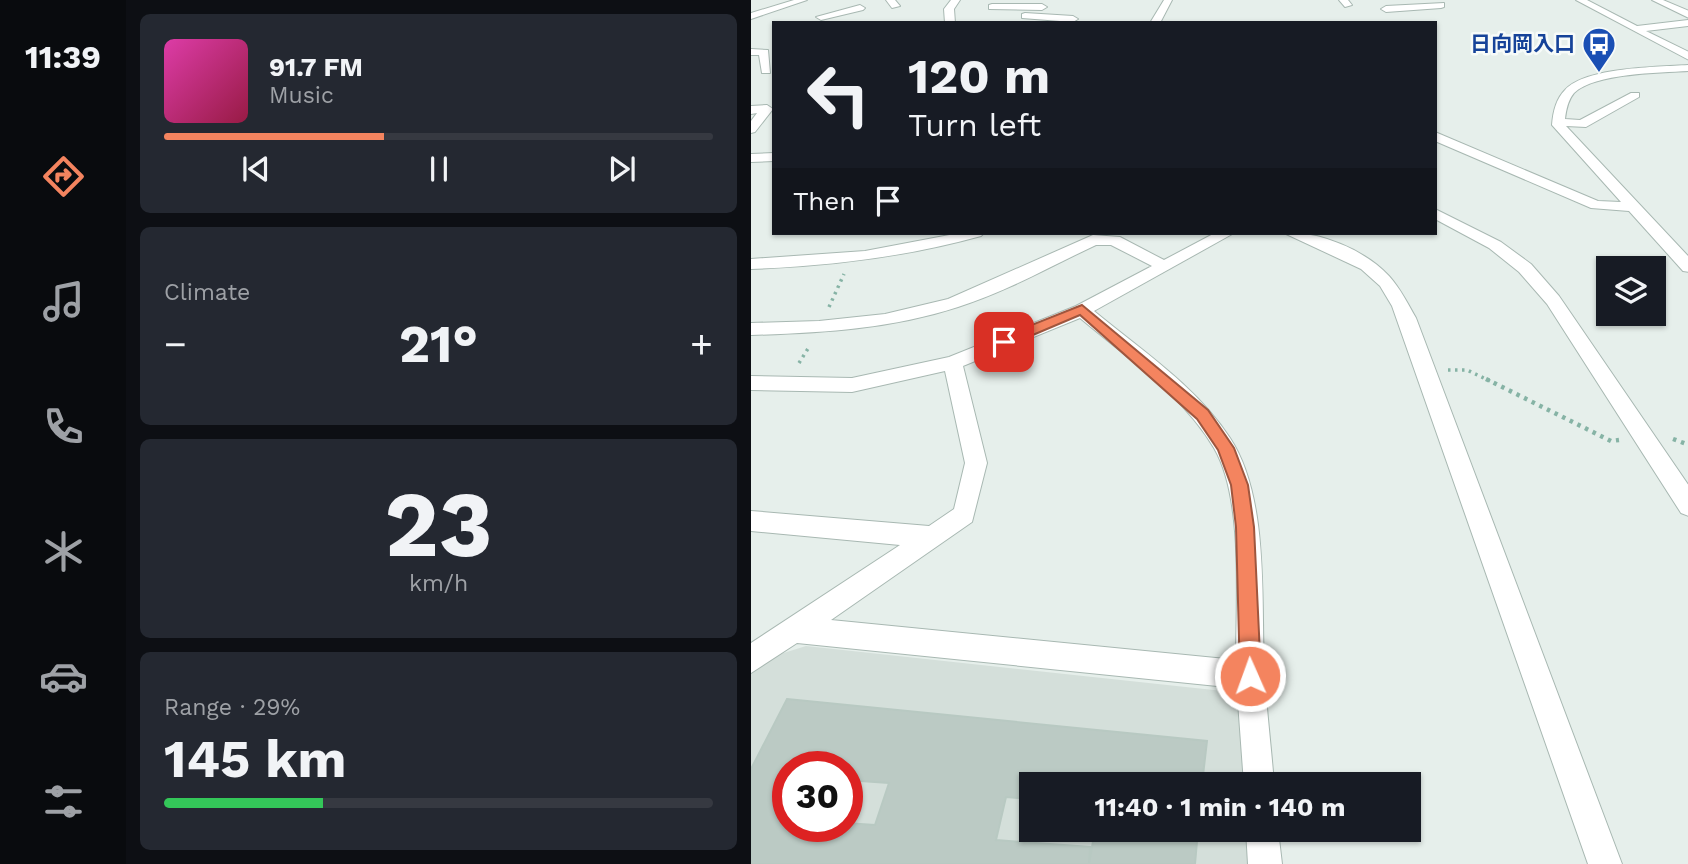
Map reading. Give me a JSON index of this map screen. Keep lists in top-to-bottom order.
{
  "places": {
    "bus stop": ["日向岡入口"]
  },
  "page": {
    "tabs": "11:39",
    "turn": ["120 m", "Turn left"],
    "song": ["91.7 FM", "Music"],
    "then": "Then",
    "tile": [
      "Climate",
      ["23", "km/h"],
      ["Range · 29%", "145 km"]
    ],
    "heat": ["−", "21°", "+"],
    "limit": "30",
    "trip": "11:40 · 1 min · 140 m"
  }
}
